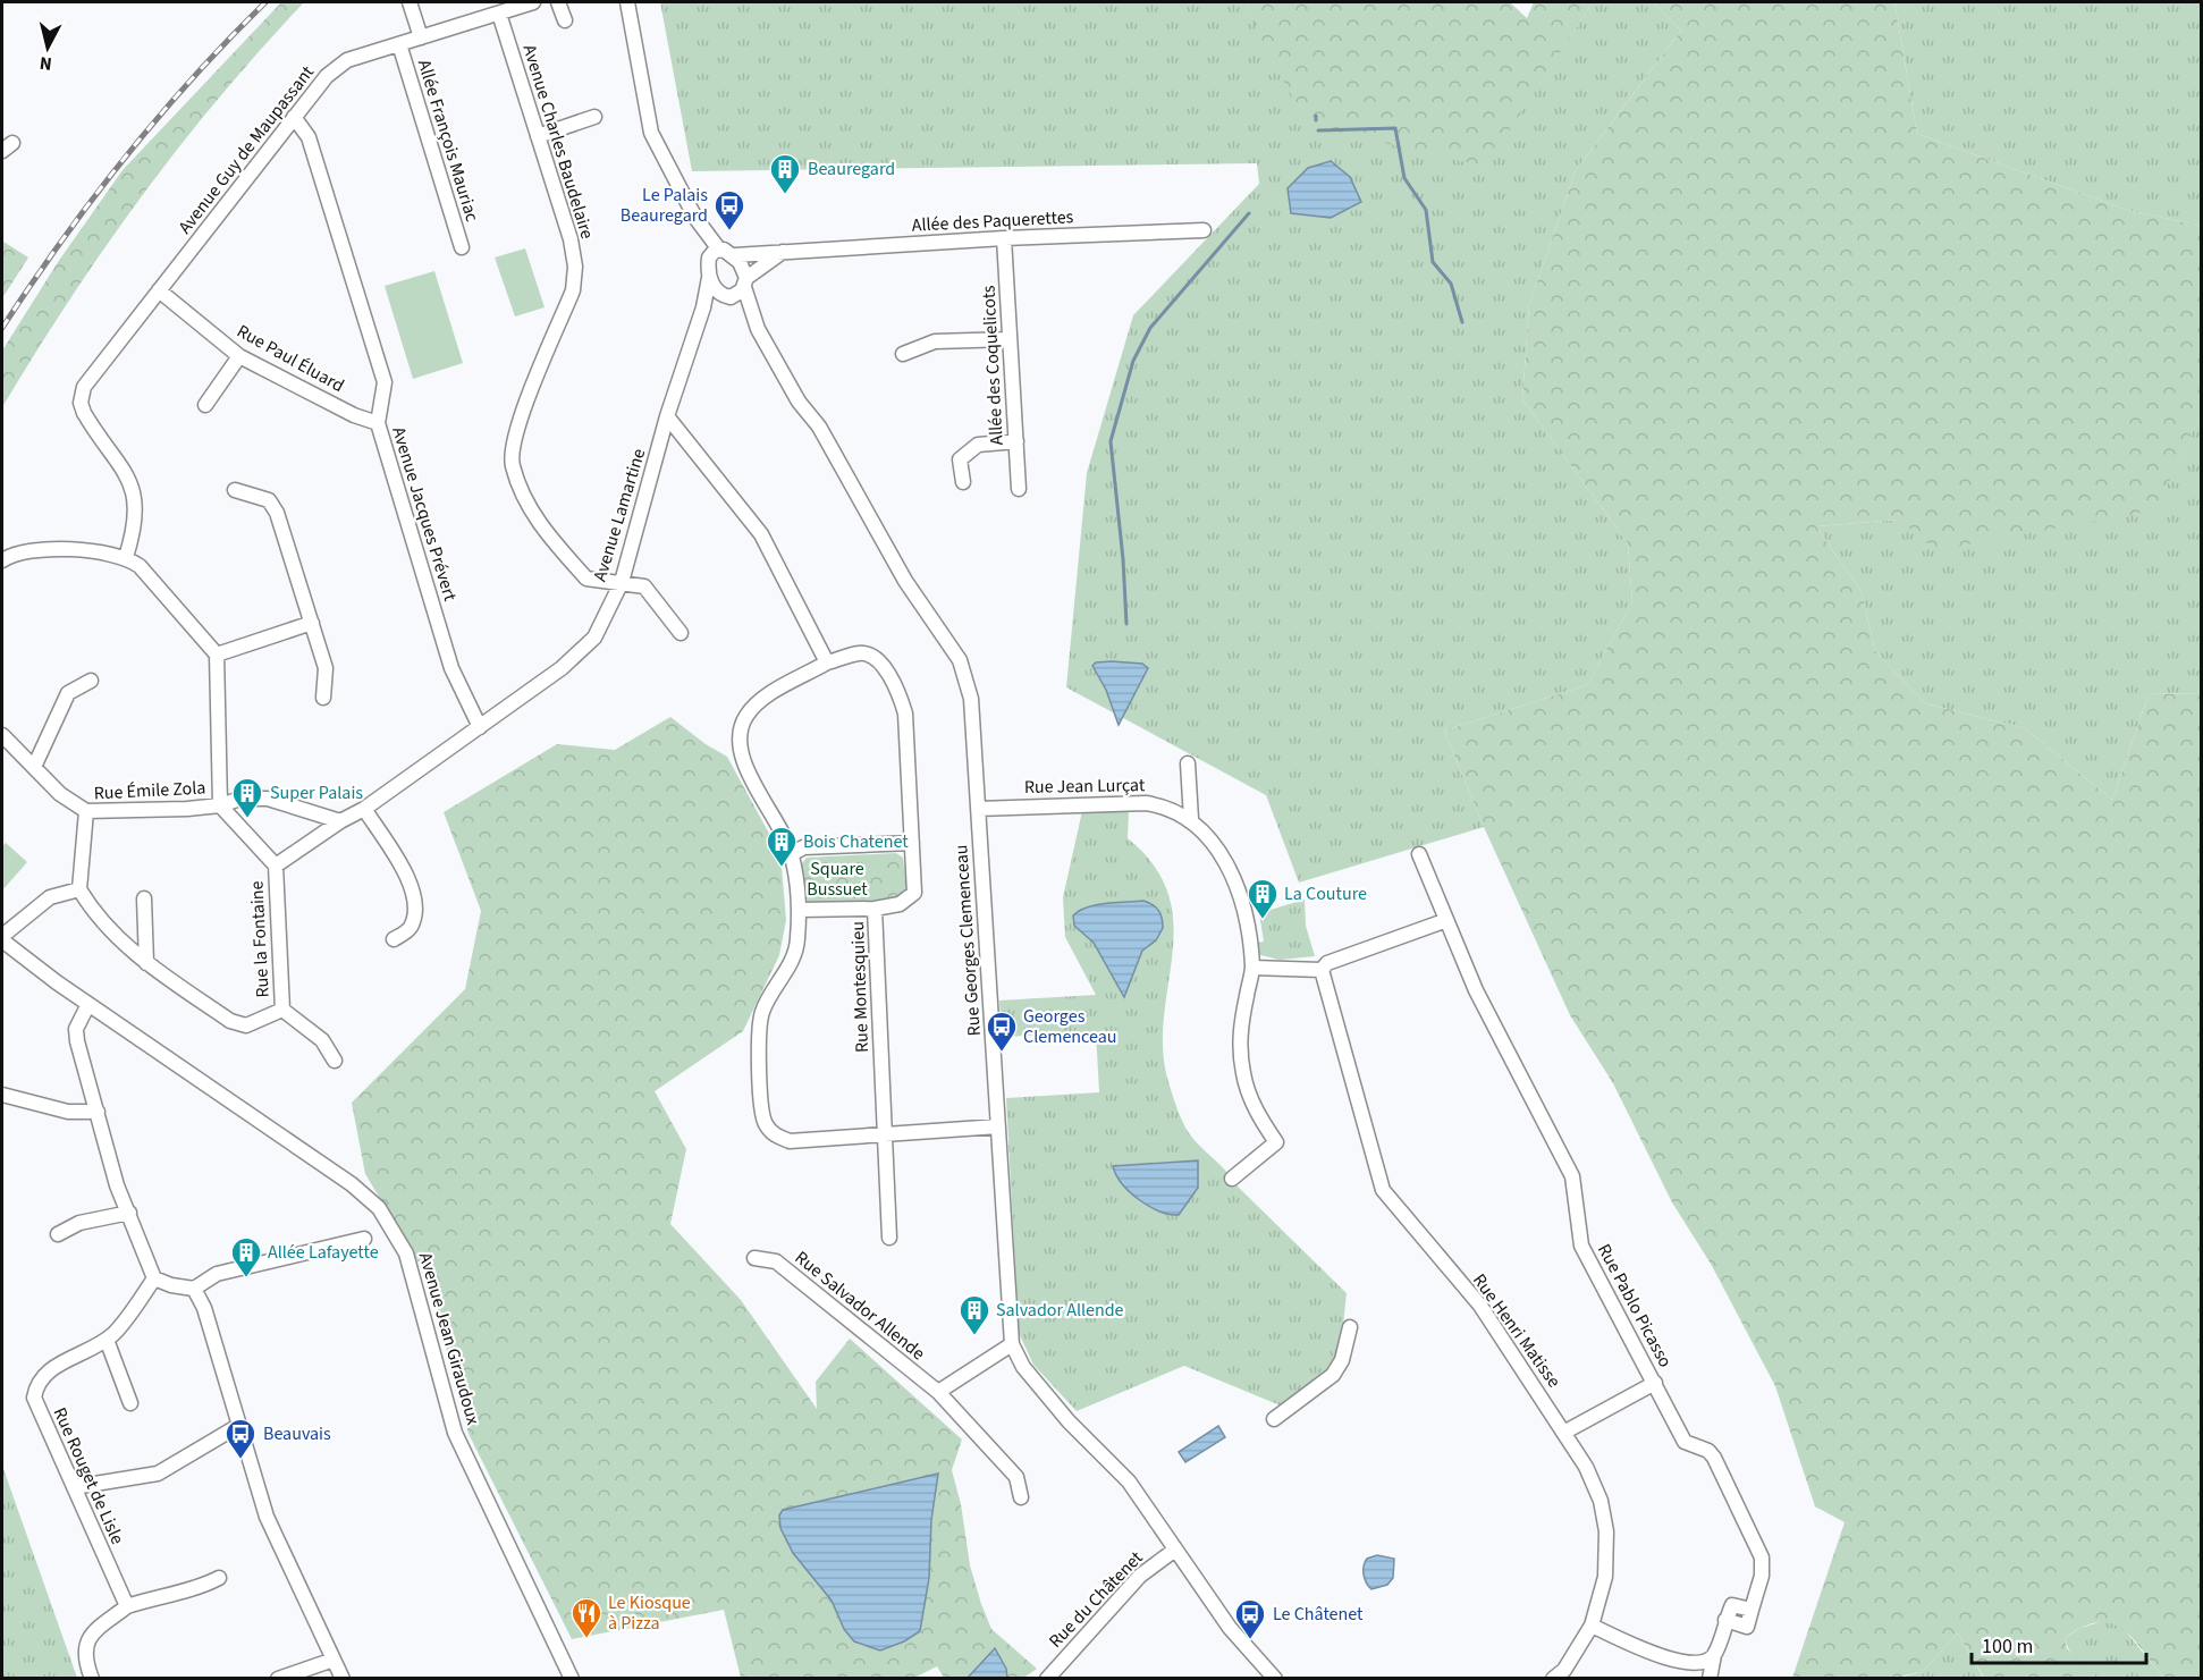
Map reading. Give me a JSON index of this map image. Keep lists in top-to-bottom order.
{
  "streets": {
    "street": [
      "Allée François Mauriac",
      "Avenue Charles Baudelaire",
      "Avenue Guy de Maupassant",
      "Allée des Paquerettes",
      "Rue Paul Éluard",
      "Allée des Coquelicots",
      "Avenue Jacques Prévert",
      "Avenue Lamartine",
      "Rue Jean Lurçat",
      "Rue Émile Zola",
      "Rue la Fontaine",
      "Rue Georges Clemenceau",
      "Rue Montesquieu",
      "Rue Salvador Allende",
      "Rue Pablo Picasso",
      "Rue Henri Matisse",
      "Avenue Jean Giraudoux",
      "Rue Rouget de Lisle",
      "Rue du Châtenet"
    ]
  },
  "crossings": [
    ["Allée François Mauriac", "Avenue Guy de Maupassant"],
    ["Avenue Charles Baudelaire", "Avenue Guy de Maupassant"],
    ["Avenue Charles Baudelaire", "Avenue Lamartine"],
    ["Avenue Guy de Maupassant", "Rue Paul Éluard"],
    ["Avenue Guy de Maupassant", "Avenue Jacques Prévert"],
    ["Allée des Paquerettes", "Allée des Coquelicots"],
    ["Allée des Paquerettes", "Avenue Lamartine"],
    ["Allée des Paquerettes", "Rue Georges Clemenceau"],
    ["Rue Paul Éluard", "Avenue Jacques Prévert"],
    ["Avenue Jacques Prévert", "Avenue Lamartine"],
    ["Avenue Lamartine", "Rue Georges Clemenceau"],
    ["Rue Jean Lurçat", "Rue Georges Clemenceau"],
    ["Rue Émile Zola", "Rue la Fontaine"],
    ["Rue Georges Clemenceau", "Rue du Châtenet"]
  ],
  "parks": ["Square Bussuet"],
  "places": {
    "building": [
      "Beauregard",
      "Super Palais",
      "Bois Chatenet",
      "La Couture",
      "Allée Lafayette",
      "Salvador Allende"
    ],
    "bus stop": [
      "Le Palais Beauregard",
      "Georges Clemenceau",
      "Beauvais",
      "Le Châtenet"
    ],
    "restaurant": ["Le Kiosque à Pizza"]
  },
  "scale_bar": "100 m",
  "north": "bottom"
}
